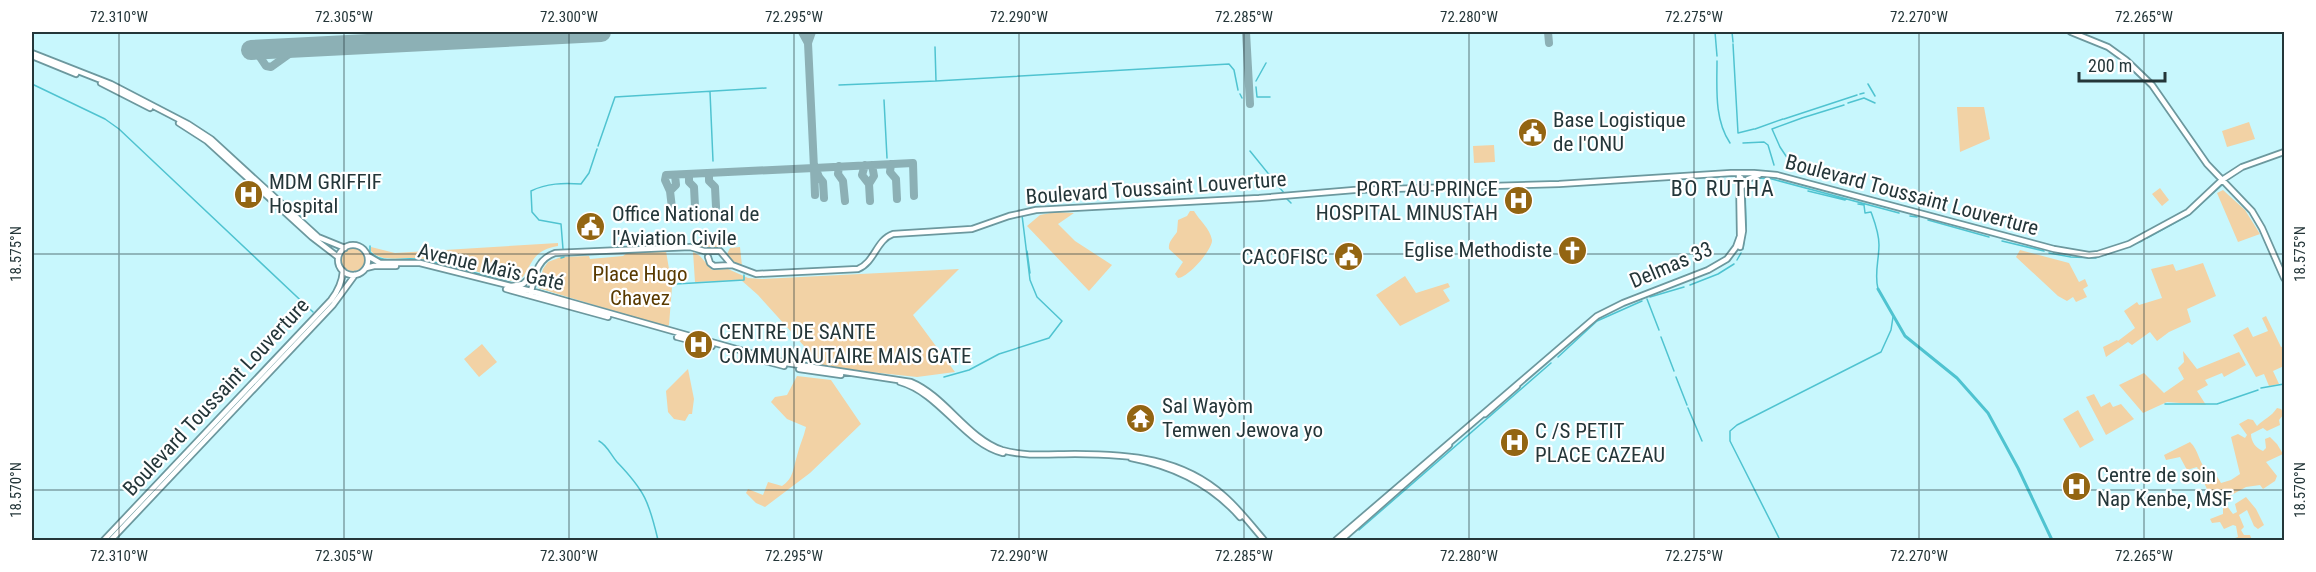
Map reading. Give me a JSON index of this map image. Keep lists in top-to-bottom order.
{
  "streets": {
    "main road": ["Boulevard Toussaint Louverture", "Delmas 33", "Avenue Maïs Gaté"]
  },
  "crossings": [
    ["Boulevard Toussaint Louverture", "Delmas 33"],
    ["Boulevard Toussaint Louverture", "Avenue Maïs Gaté"]
  ],
  "districts": ["BO RUTHA"],
  "parks": ["Place Hugo Chavez"],
  "places": {
    "public building": ["Base Logistique de l'ONU", "Office National de l'Aviation Civile", "CACOFISC"],
    "hospital": [
      "MDM GRIFFIF Hospital",
      "PORT AU PRINCE HOSPITAL MINUSTAH",
      "CENTRE DE SANTE COMMUNAUTAIRE MAIS GATE",
      "C /S PETIT PLACE CAZEAU",
      "Centre de soin Nap Kenbe, MSF"
    ],
    "church": ["Eglise Methodiste"],
    "temple": ["Sal Wayòm Temwen Jewova yo"]
  },
  "scale_bar": "200 m",
  "coordinates": [
    "72.310°W",
    "72.305°W",
    "72.300°W",
    "72.295°W",
    "72.290°W",
    "72.285°W",
    "72.280°W",
    "72.275°W",
    "72.270°W",
    "72.265°W",
    "18.575°N",
    "18.570°N"
  ]
}
